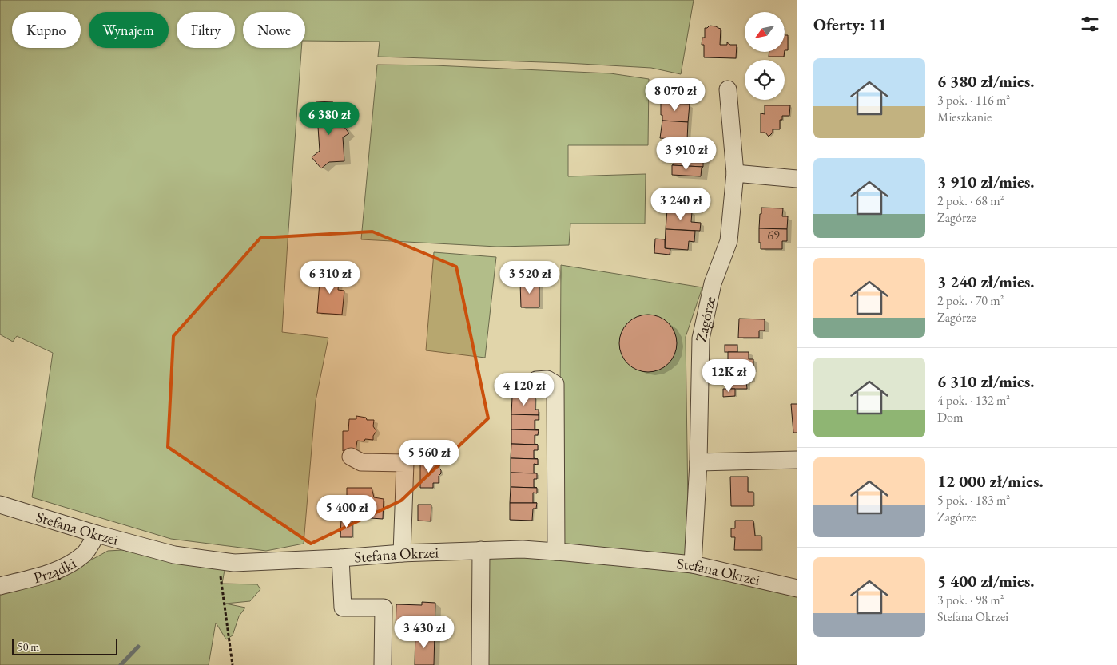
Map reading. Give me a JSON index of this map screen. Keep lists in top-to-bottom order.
{
  "streets": {
    "street": ["Zagórze", "Stefana Okrzei", "Prządki"]
  },
  "crossings": [
    ["Zagórze", "Stefana Okrzei"],
    ["Stefana Okrzei", "Prządki"]
  ],
  "house_numbers": ["69"],
  "scale_bar": "50 m",
  "north": "bottom left",
  "page": {
    "heading": "Oferty: 11",
    "chip": [
      "Kupno",
      "Wynajem",
      "Filtry",
      "Nowe"
    ],
    "list": [
      {
        "name": "6 380 zł/mies.",
        "note": "3 pok. · 116 m² · Mieszkanie"
      },
      {
        "name": "3 910 zł/mies.",
        "note": "2 pok. · 68 m² · Zagórze"
      },
      {
        "name": "3 240 zł/mies.",
        "note": "2 pok. · 70 m² · Zagórze"
      },
      {
        "name": "6 310 zł/mies.",
        "note": "4 pok. · 132 m² · Dom"
      },
      {
        "name": "12 000 zł/mies.",
        "note": "5 pok. · 183 m² · Zagórze"
      },
      {
        "name": "5 400 zł/mies.",
        "note": "3 pok. · 98 m² · Stefana Okrzei"
      }
    ],
    "price": [
      "8 070 zł",
      "6 380 zł",
      "3 910 zł",
      "3 240 zł",
      "6 310 zł",
      "3 520 zł",
      "12K zł",
      "4 120 zł",
      "5 560 zł",
      "5 400 zł",
      "3 430 zł"
    ],
    "scale": "50 m"
  }
}
